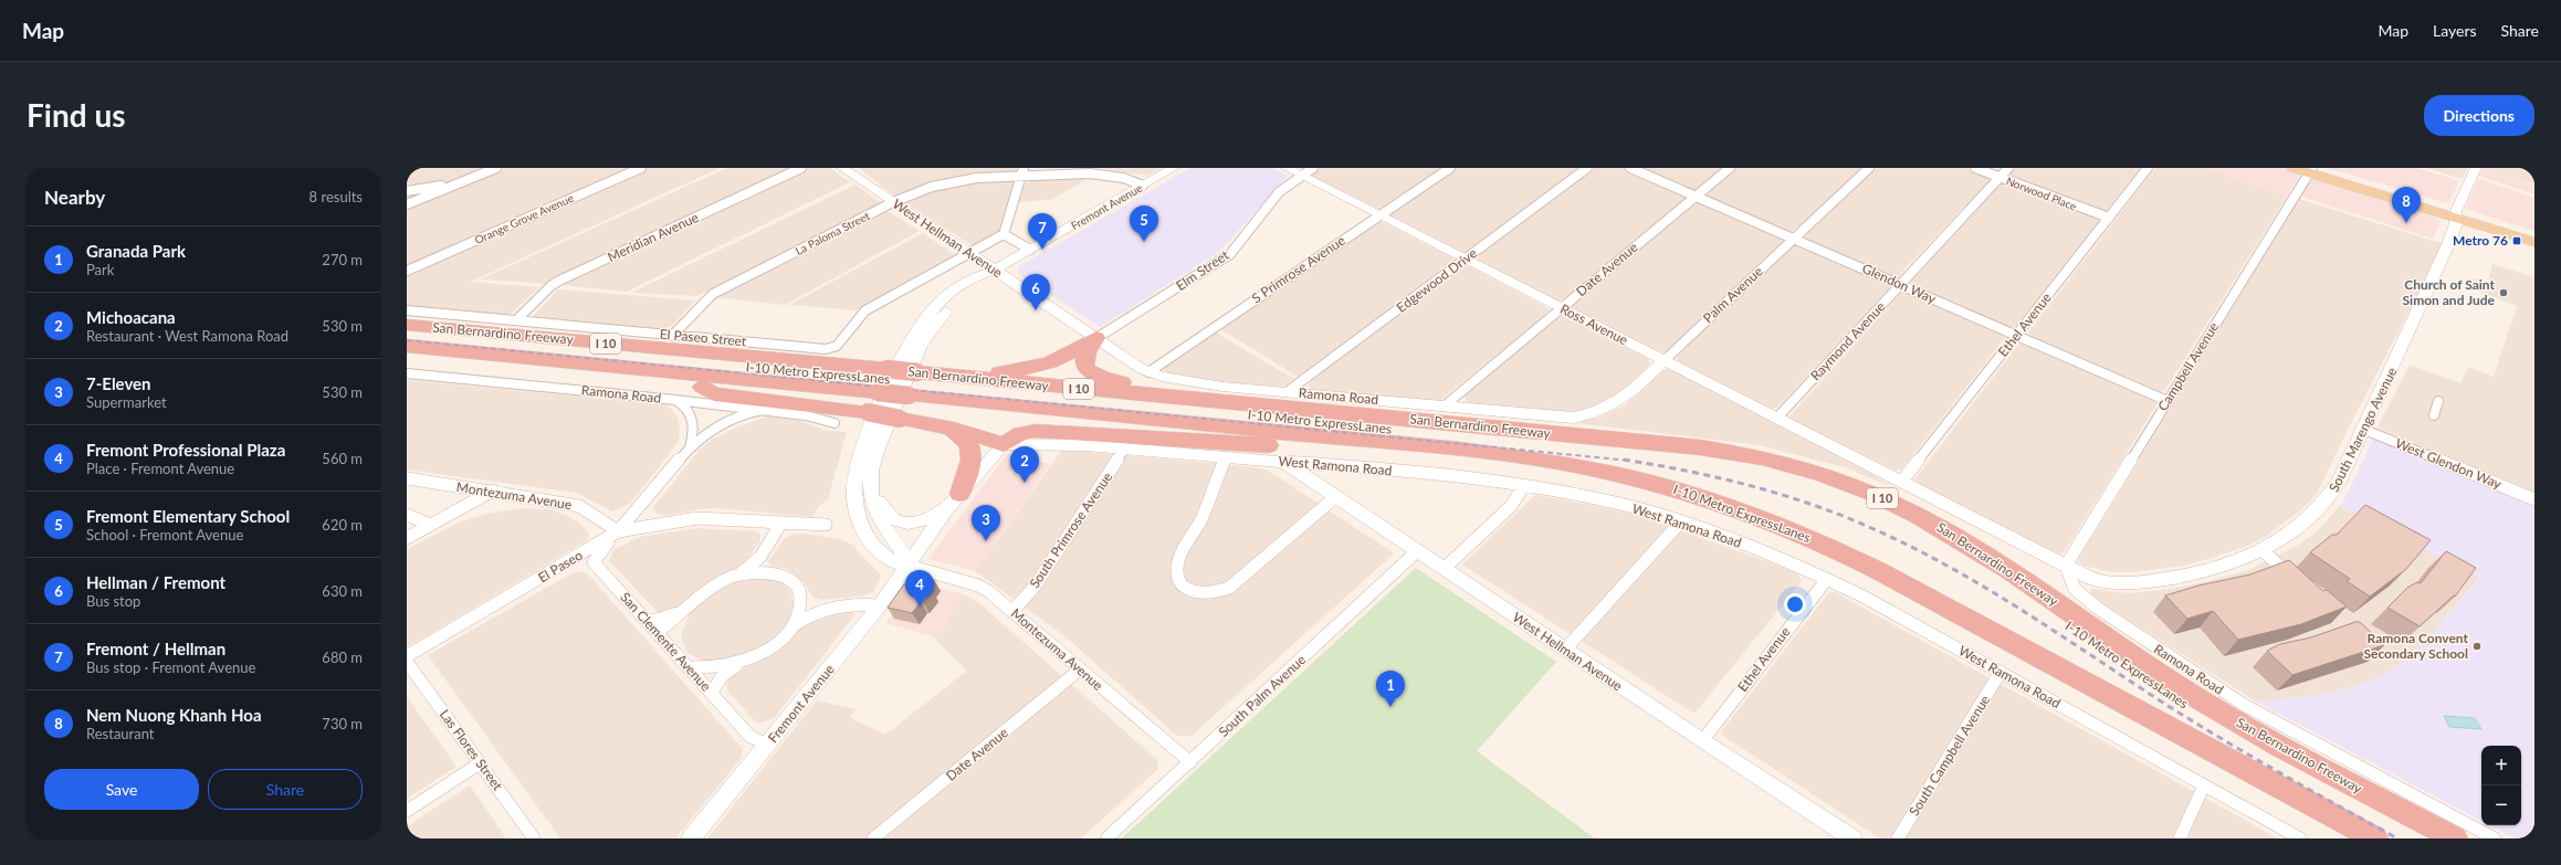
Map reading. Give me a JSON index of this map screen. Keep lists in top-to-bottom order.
{
  "streets": {
    "highway": ["San Bernardino Freeway", "I 10", "I-10 Metro ExpressLanes"],
    "street": [
      "Norwood Place",
      "Fremont Avenue",
      "Orange Grove Avenue",
      "La Paloma Street",
      "Meridian Avenue",
      "West Hellman Avenue",
      "S Primrose Avenue",
      "Date Avenue",
      "Elm Street",
      "Edgewood Drive",
      "Glendon Way",
      "Palm Avenue",
      "Ross Avenue",
      "Ethel Avenue",
      "El Paseo Street",
      "Raymond Avenue",
      "Campbell Avenue",
      "Ramona Road",
      "South Marengo Avenue",
      "West Glendon Way",
      "West Ramona Road",
      "Montezuma Avenue",
      "South Primrose Avenue",
      "El Paseo",
      "San Clemente Avenue",
      "South Palm Avenue",
      "Las Flores Street",
      "South Campbell Avenue"
    ]
  },
  "crossings": [
    ["Norwood Place", "Ethel Avenue"],
    ["Norwood Place", "Raymond Avenue"],
    ["Fremont Avenue", "La Paloma Street"],
    ["Fremont Avenue", "West Hellman Avenue"],
    ["Fremont Avenue", "Montezuma Avenue"],
    ["Fremont Avenue", "San Clemente Avenue"],
    ["La Paloma Street", "West Hellman Avenue"],
    ["La Paloma Street", "El Paseo Street"],
    ["Meridian Avenue", "El Paseo Street"],
    ["West Hellman Avenue", "Elm Street"],
    ["West Hellman Avenue", "Ethel Avenue"],
    ["West Hellman Avenue", "El Paseo Street"],
    ["West Hellman Avenue", "Ramona Road"],
    ["West Hellman Avenue", "West Ramona Road"],
    ["West Hellman Avenue", "South Palm Avenue"],
    ["S Primrose Avenue", "Ross Avenue"],
    ["S Primrose Avenue", "Ramona Road"],
    ["Date Avenue", "Glendon Way"],
    ["Date Avenue", "Ross Avenue"],
    ["Date Avenue", "Ramona Road"],
    ["Date Avenue", "Montezuma Avenue"],
    ["Elm Street", "Ross Avenue"],
    ["Elm Street", "Ramona Road"],
    ["Edgewood Drive", "Ross Avenue"],
    ["Edgewood Drive", "Ramona Road"],
    ["Glendon Way", "Palm Avenue"],
    ["Glendon Way", "Ethel Avenue"],
    ["Glendon Way", "Raymond Avenue"],
    ["Glendon Way", "Campbell Avenue"],
    ["Palm Avenue", "Ross Avenue"],
    ["Palm Avenue", "Ramona Road"],
    ["Ross Avenue", "Ethel Avenue"],
    ["Ross Avenue", "Raymond Avenue"],
    ["Ethel Avenue", "West Ramona Road"],
    ["San Bernardino Freeway", "I-10 Metro ExpressLanes"],
    ["Campbell Avenue", "Ramona Road"],
    ["Campbell Avenue", "South Marengo Avenue"],
    ["Ramona Road", "South Marengo Avenue"],
    ["Ramona Road", "El Paseo"],
    ["South Marengo Avenue", "West Glendon Way"],
    ["West Ramona Road", "South Primrose Avenue"],
    ["West Ramona Road", "South Campbell Avenue"],
    ["Montezuma Avenue", "South Primrose Avenue"],
    ["Montezuma Avenue", "El Paseo"],
    ["Montezuma Avenue", "San Clemente Avenue"],
    ["Montezuma Avenue", "South Palm Avenue"],
    ["El Paseo", "San Clemente Avenue"]
  ],
  "places": {
    "transit": ["Metro 76"],
    "other": ["Church of Saint Simon and Jude", "Ramona Convent Secondary School"]
  },
  "page": {
    "header": "Map",
    "nav": ["Map", "Layers", "Share"],
    "buttons": [
      "Directions",
      ["Save", "Share"]
    ],
    "title": "Find us",
    "heading": ["Nearby", "8 results"],
    "pins": [
      "8",
      "5",
      "7",
      "6",
      "2",
      "3",
      "4",
      "1"
    ],
    "list": [
      {
        "mark": "1",
        "name": "Granada Park",
        "note": "Park",
        "value": "270 m"
      },
      {
        "mark": "2",
        "name": "Michoacana",
        "note": "Restaurant · West Ramona Road",
        "value": "530 m"
      },
      {
        "mark": "3",
        "name": "7-Eleven",
        "note": "Supermarket",
        "value": "530 m"
      },
      {
        "mark": "4",
        "name": "Fremont Professional Plaza",
        "note": "Place · Fremont Avenue",
        "value": "560 m"
      },
      {
        "mark": "5",
        "name": "Fremont Elementary School",
        "note": "School · Fremont Avenue",
        "value": "620 m"
      },
      {
        "mark": "6",
        "name": "Hellman / Fremont",
        "note": "Bus stop",
        "value": "630 m"
      },
      {
        "mark": "7",
        "name": "Fremont / Hellman",
        "note": "Bus stop · Fremont Avenue",
        "value": "680 m"
      },
      {
        "mark": "8",
        "name": "Nem Nuong Khanh Hoa",
        "note": "Restaurant",
        "value": "730 m"
      }
    ],
    "map_buttons": ["+", "−"]
  }
}
